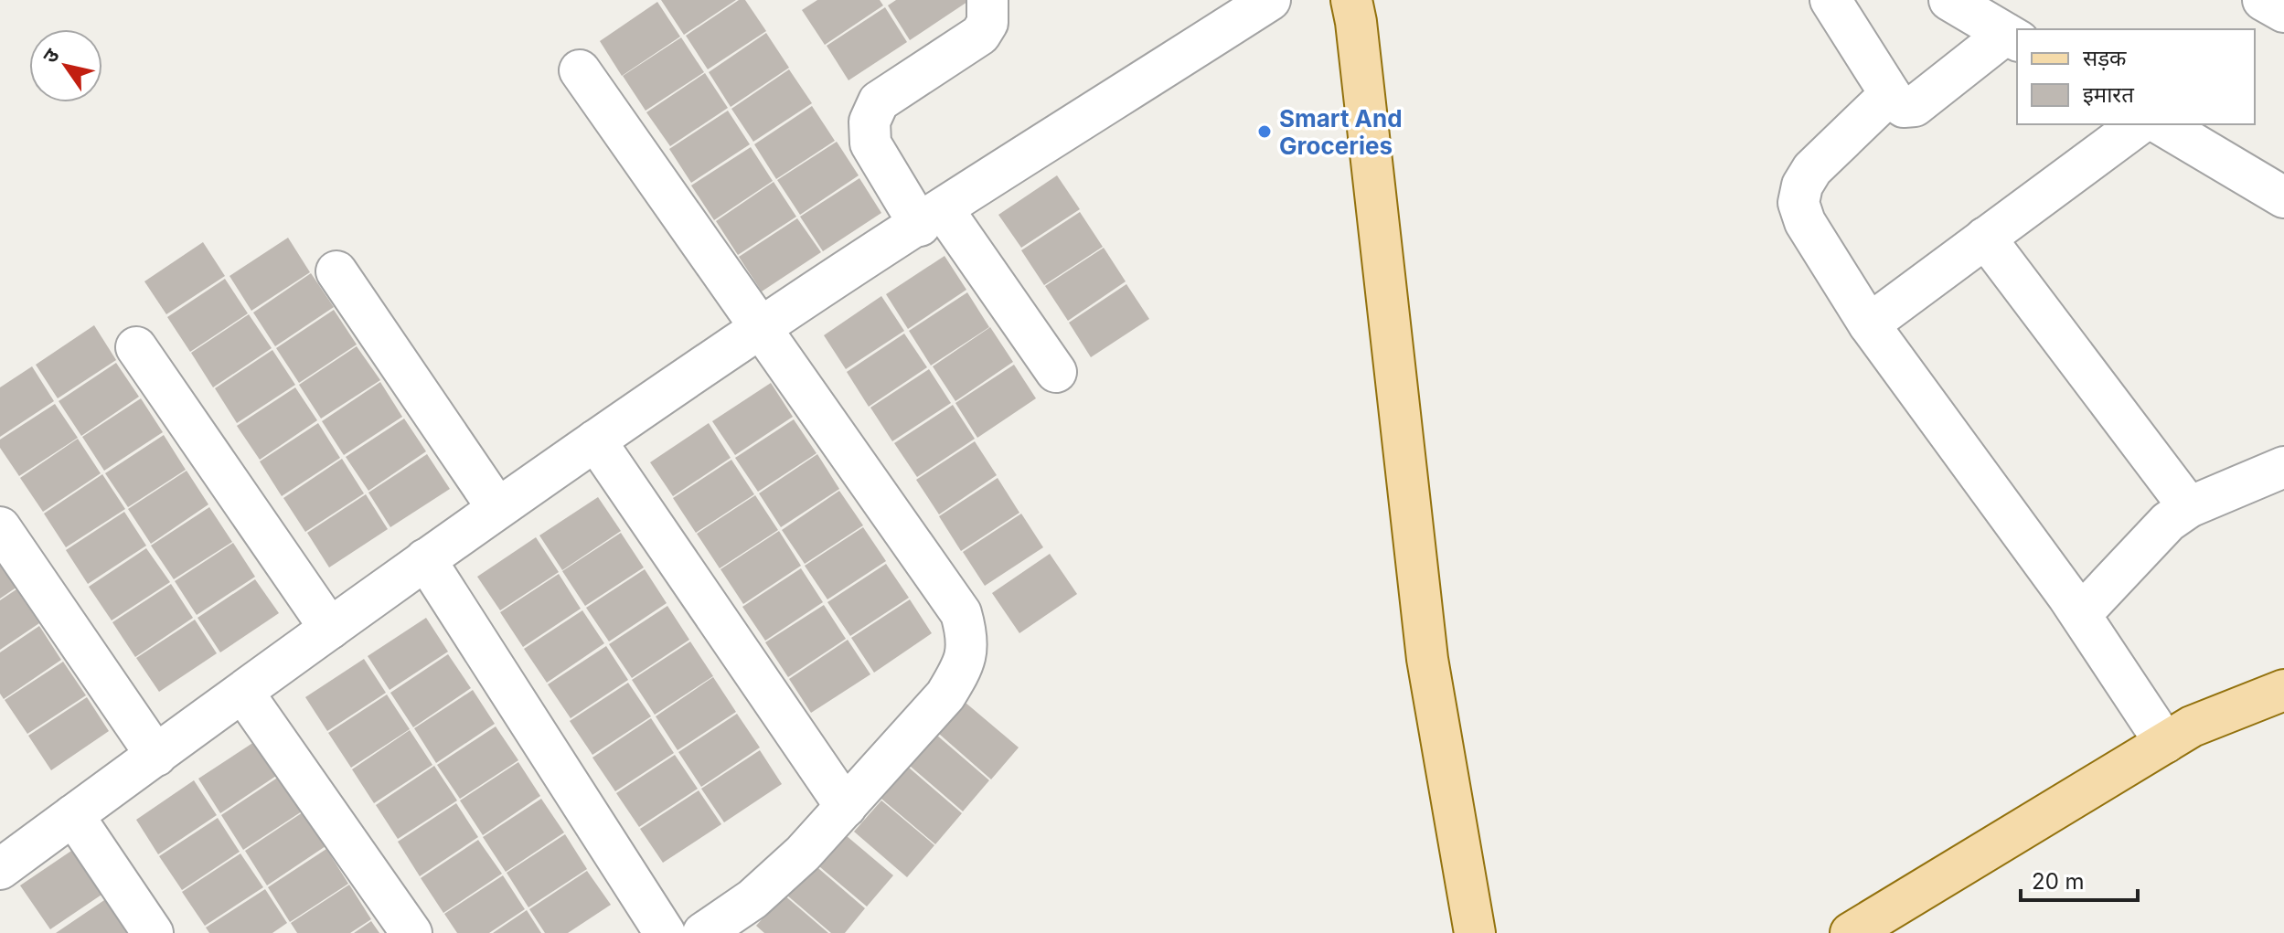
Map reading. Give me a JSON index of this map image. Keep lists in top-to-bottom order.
{
  "places": ["Smart And Groceries"],
  "legend": ["सड़क", "इमारत"],
  "scale_bar": "20 m",
  "north": "top left"
}
